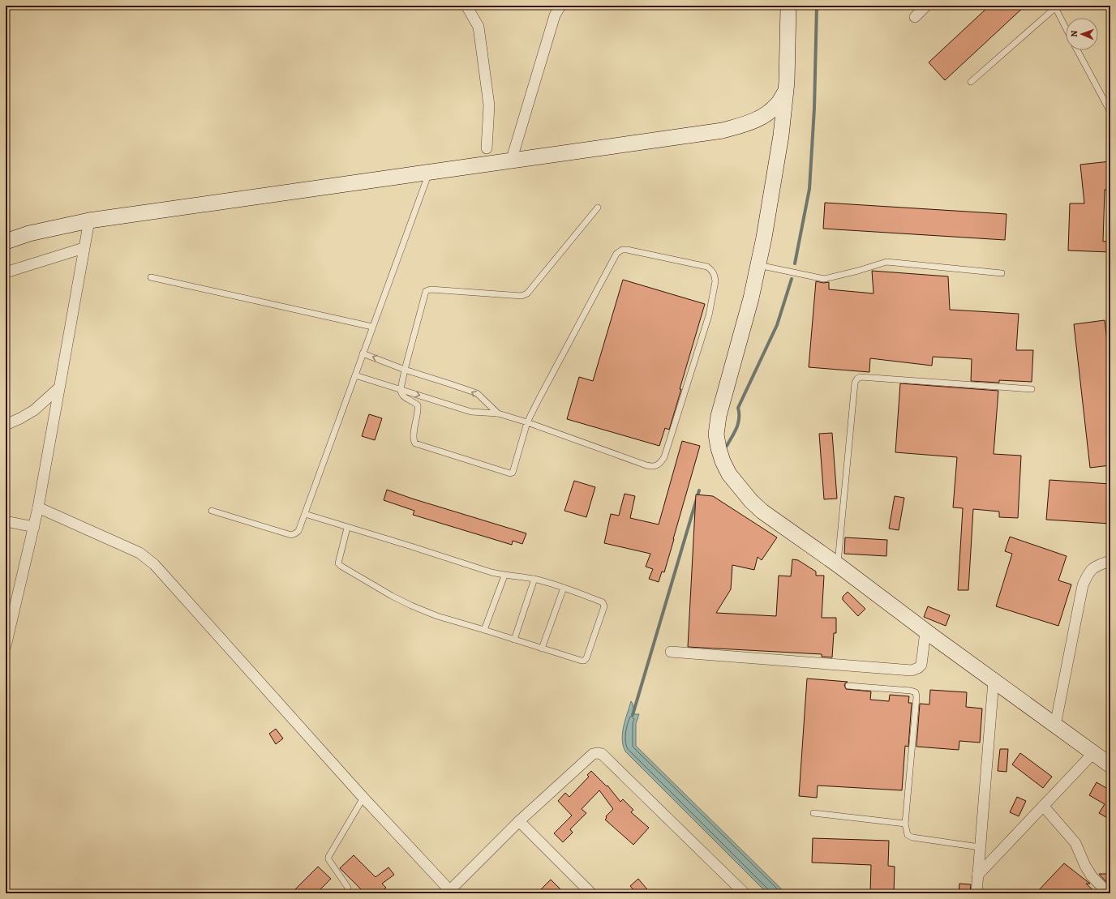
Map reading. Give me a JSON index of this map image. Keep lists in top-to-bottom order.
{
  "north": "left"
}
